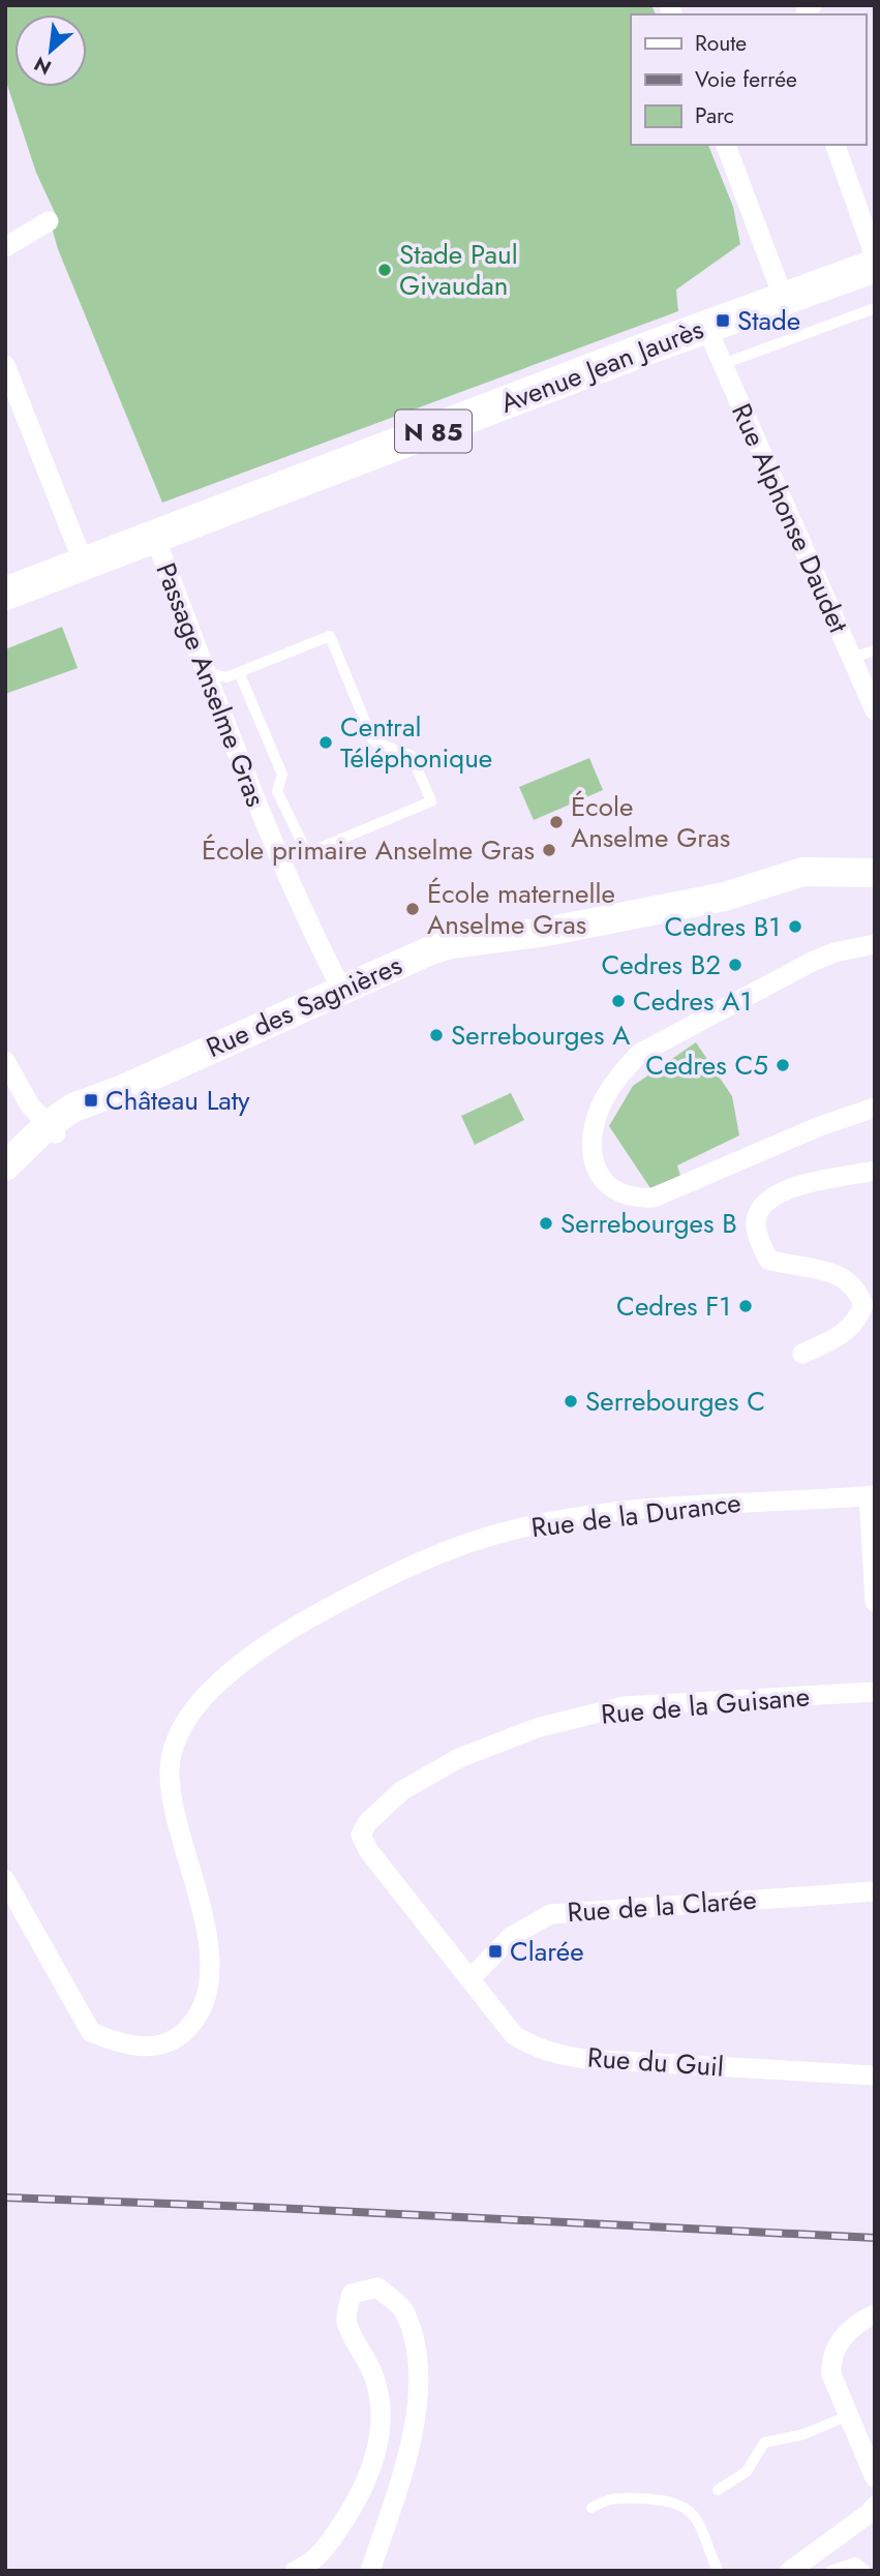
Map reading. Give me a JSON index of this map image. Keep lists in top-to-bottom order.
{
  "streets": {
    "main road": ["Avenue Jean Jaurès", "N 85", "Rue des Sagnières"],
    "street": [
      "Rue Alphonse Daudet",
      "Passage Anselme Gras",
      "Rue de la Durance",
      "Rue de la Guisane",
      "Rue de la Clarée",
      "Rue du Guil"
    ]
  },
  "crossings": [
    ["Avenue Jean Jaurès", "Rue Alphonse Daudet"],
    ["Avenue Jean Jaurès", "Passage Anselme Gras"],
    ["Passage Anselme Gras", "Rue des Sagnières"],
    ["Rue de la Guisane", "Rue de la Clarée"],
    ["Rue de la Guisane", "Rue du Guil"],
    ["Rue de la Clarée", "Rue du Guil"]
  ],
  "places": {
    "other": [
      "Stade Paul Givaudan",
      "Central Téléphonique",
      "École Anselme Gras",
      "École primaire Anselme Gras",
      "École maternelle Anselme Gras",
      "Cedres B1",
      "Cedres B2",
      "Cedres A1",
      "Serrebourges A",
      "Cedres C5",
      "Serrebourges B",
      "Cedres F1",
      "Serrebourges C"
    ],
    "transit": ["Stade", "Château Laty", "Clarée"]
  },
  "legend": ["Route", "Voie ferrée", "Parc"],
  "north": "bottom left"
}
